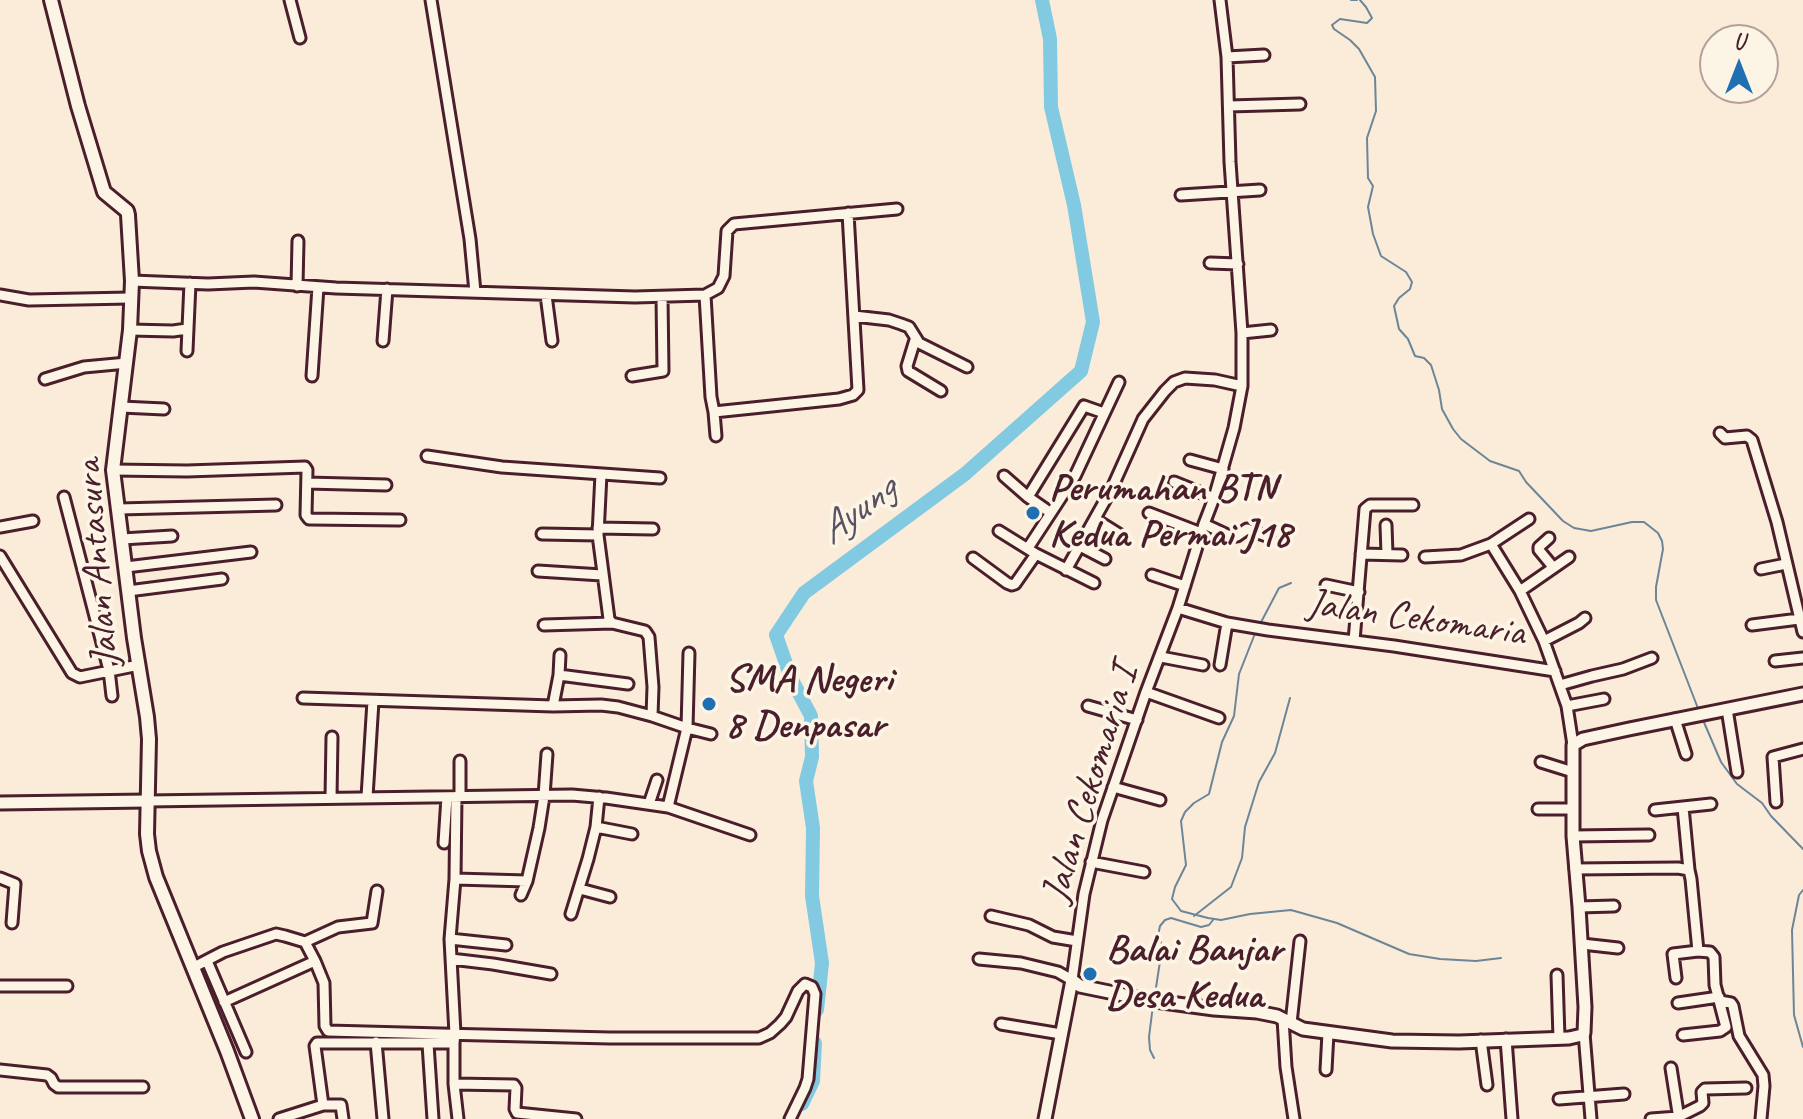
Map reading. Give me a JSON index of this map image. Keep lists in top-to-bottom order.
{
  "streets": {
    "main road": ["Jalan Antasura"],
    "street": ["Jalan Cekomaria", "Jalan Cekomaria I"]
  },
  "crossings": [
    ["Jalan Cekomaria", "Jalan Cekomaria I"]
  ],
  "water": ["Ayung"],
  "places": ["Perumahan BTN Kedua Permai J18", "SMA Negeri 8 Denpasar", "Balai Banjar Desa Kedua"],
  "north": "top"
}
